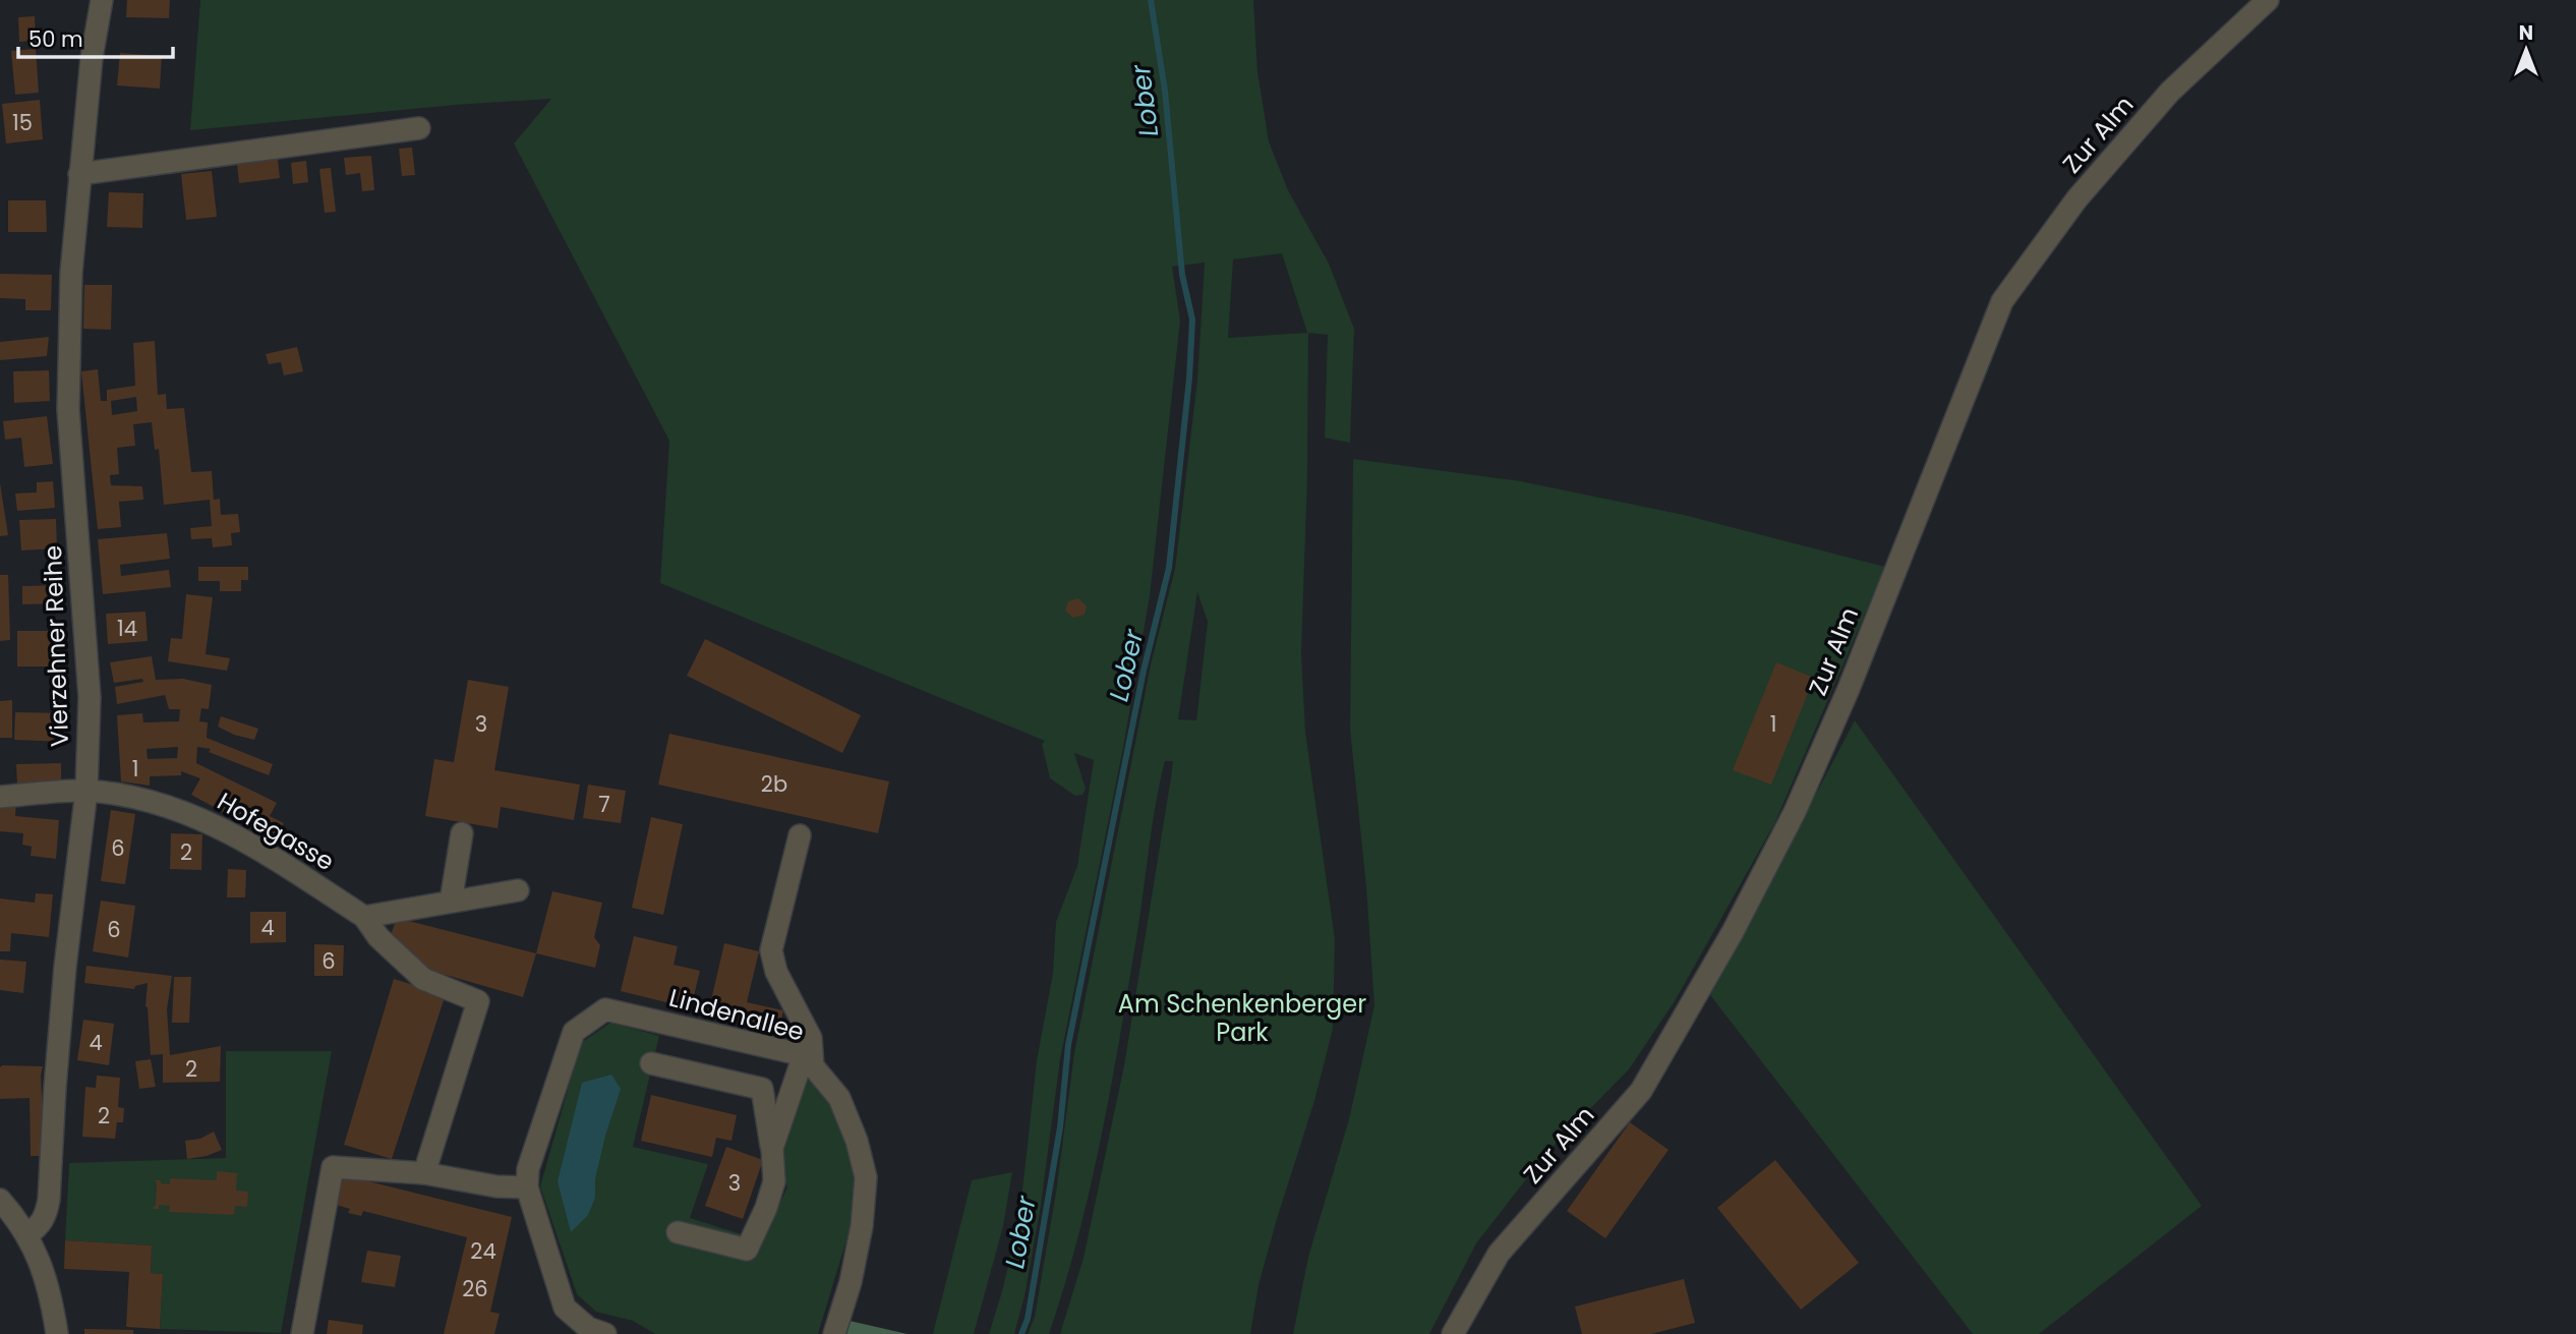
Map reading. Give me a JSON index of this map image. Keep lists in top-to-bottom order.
{
  "streets": {
    "street": [
      "Zur Alm",
      "Vierzehner Reihe",
      "Hofegasse",
      "Lindenallee"
    ]
  },
  "crossings": [
    ["Vierzehner Reihe", "Hofegasse"]
  ],
  "water": ["Lober"],
  "parks": ["Am Schenkenberger Park"],
  "house_numbers": [
    "15",
    "14",
    "3",
    "1",
    "1",
    "2b",
    "7",
    "6",
    "2",
    "4",
    "6",
    "6",
    "4",
    "2",
    "2",
    "3",
    "24",
    "26"
  ],
  "scale_bar": "50 m",
  "north": "top"
}
